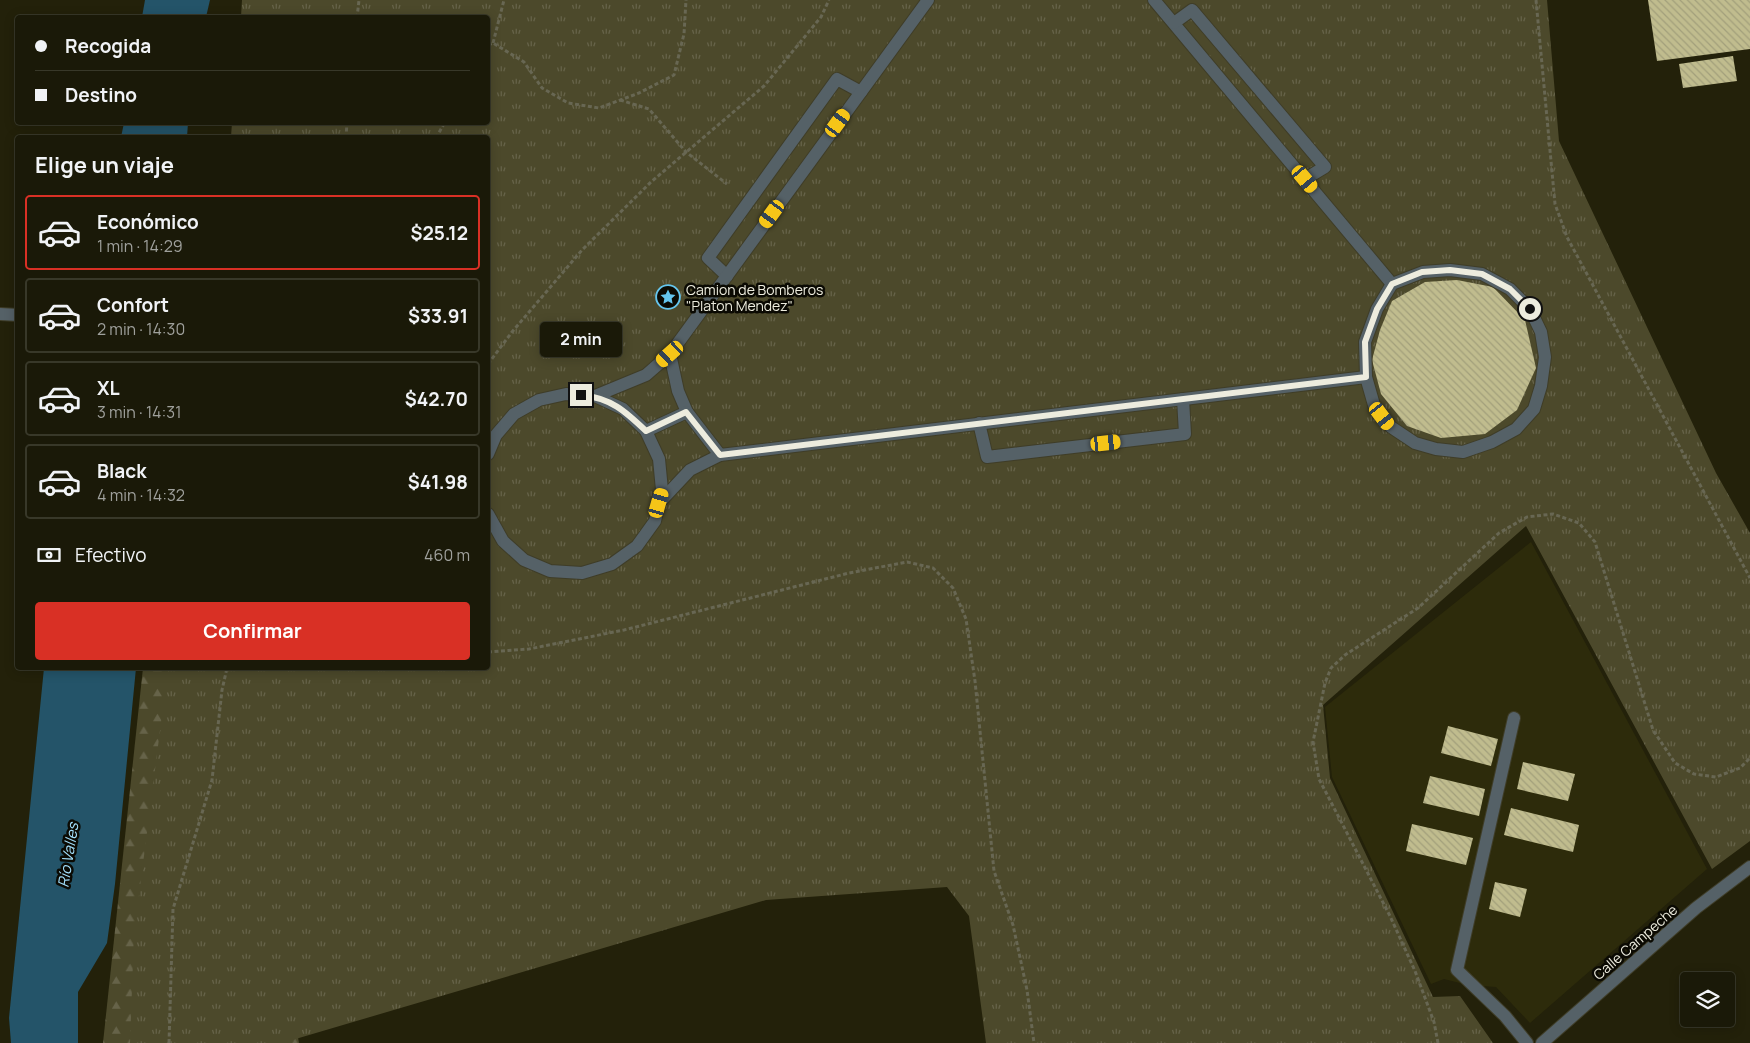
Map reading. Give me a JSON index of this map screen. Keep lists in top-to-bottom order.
{
  "streets": {
    "street": ["Calle Campeche"]
  },
  "water": ["Río Valles"],
  "places": {
    "place": ["Camion de Bomberos \"Platon Mendez\""]
  },
  "page": {
    "banner": ["Recogida", "Destino"],
    "heading": "Elige un viaje",
    "list": [
      {
        "name": "Económico",
        "note": "1 min · 14:29",
        "value": "$25.12"
      },
      {
        "name": "Confort",
        "note": "2 min · 14:30",
        "value": "$33.91"
      },
      {
        "name": "XL",
        "note": "3 min · 14:31",
        "value": "$42.70"
      },
      {
        "name": "Black",
        "note": "4 min · 14:32",
        "value": "$41.98"
      }
    ],
    "bubble": "2 min",
    "pay": ["Efectivo", "460 m"],
    "buttons": "Confirmar"
  }
}
